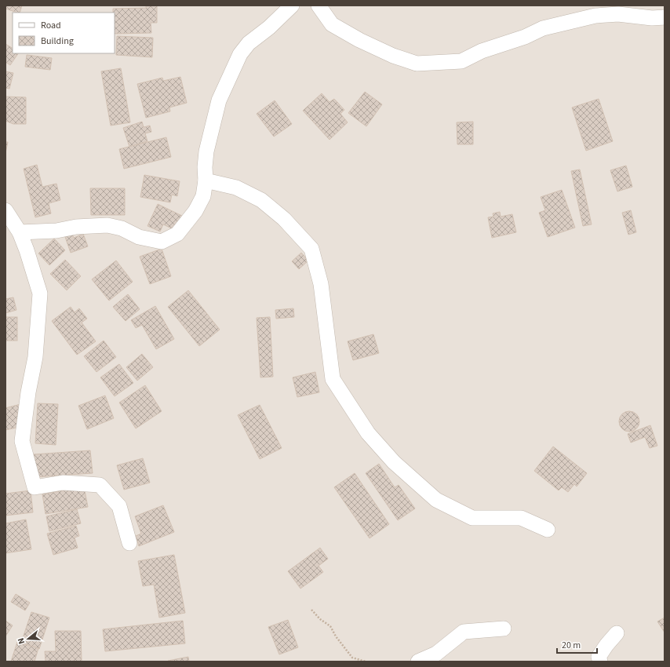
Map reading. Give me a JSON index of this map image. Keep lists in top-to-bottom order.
{
  "legend": ["Road", "Building"],
  "scale_bar": "20 m",
  "north": "left"
}
